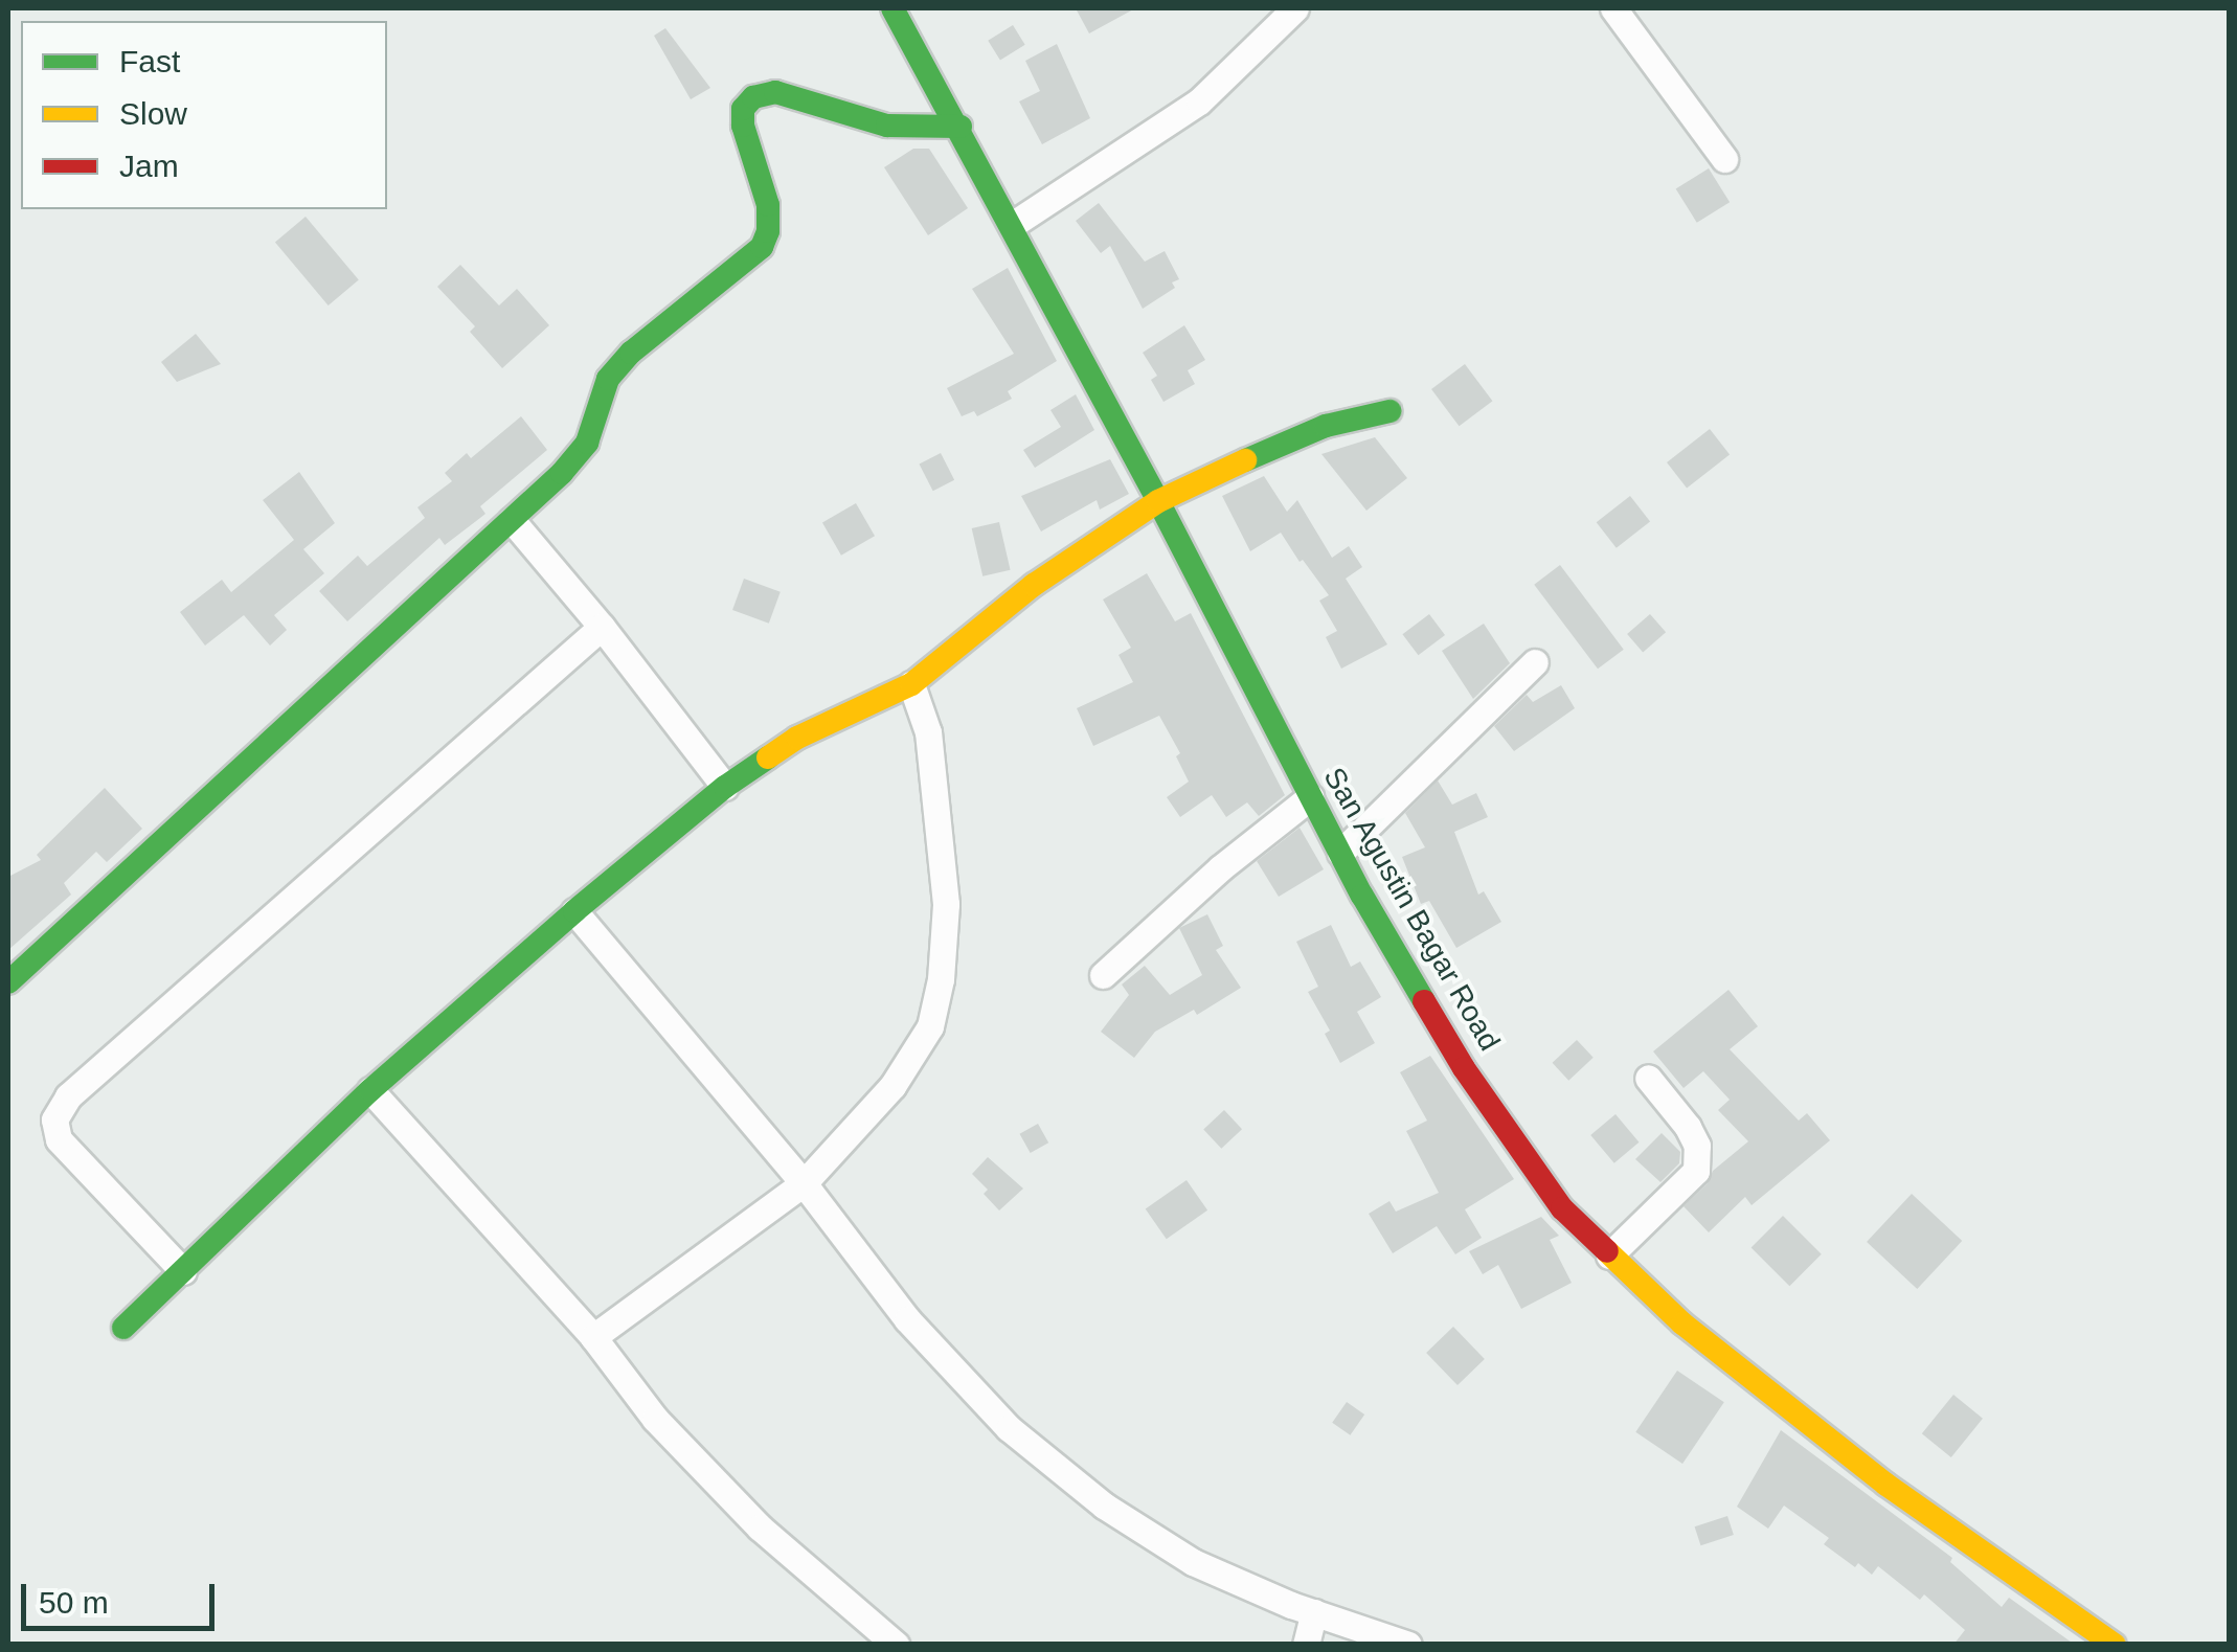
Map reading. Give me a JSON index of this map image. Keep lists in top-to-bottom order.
{
  "streets": {
    "street": ["San Agustin Bagar Road"]
  },
  "legend": ["Fast", "Slow", "Jam"],
  "scale_bar": "50 m"
}
